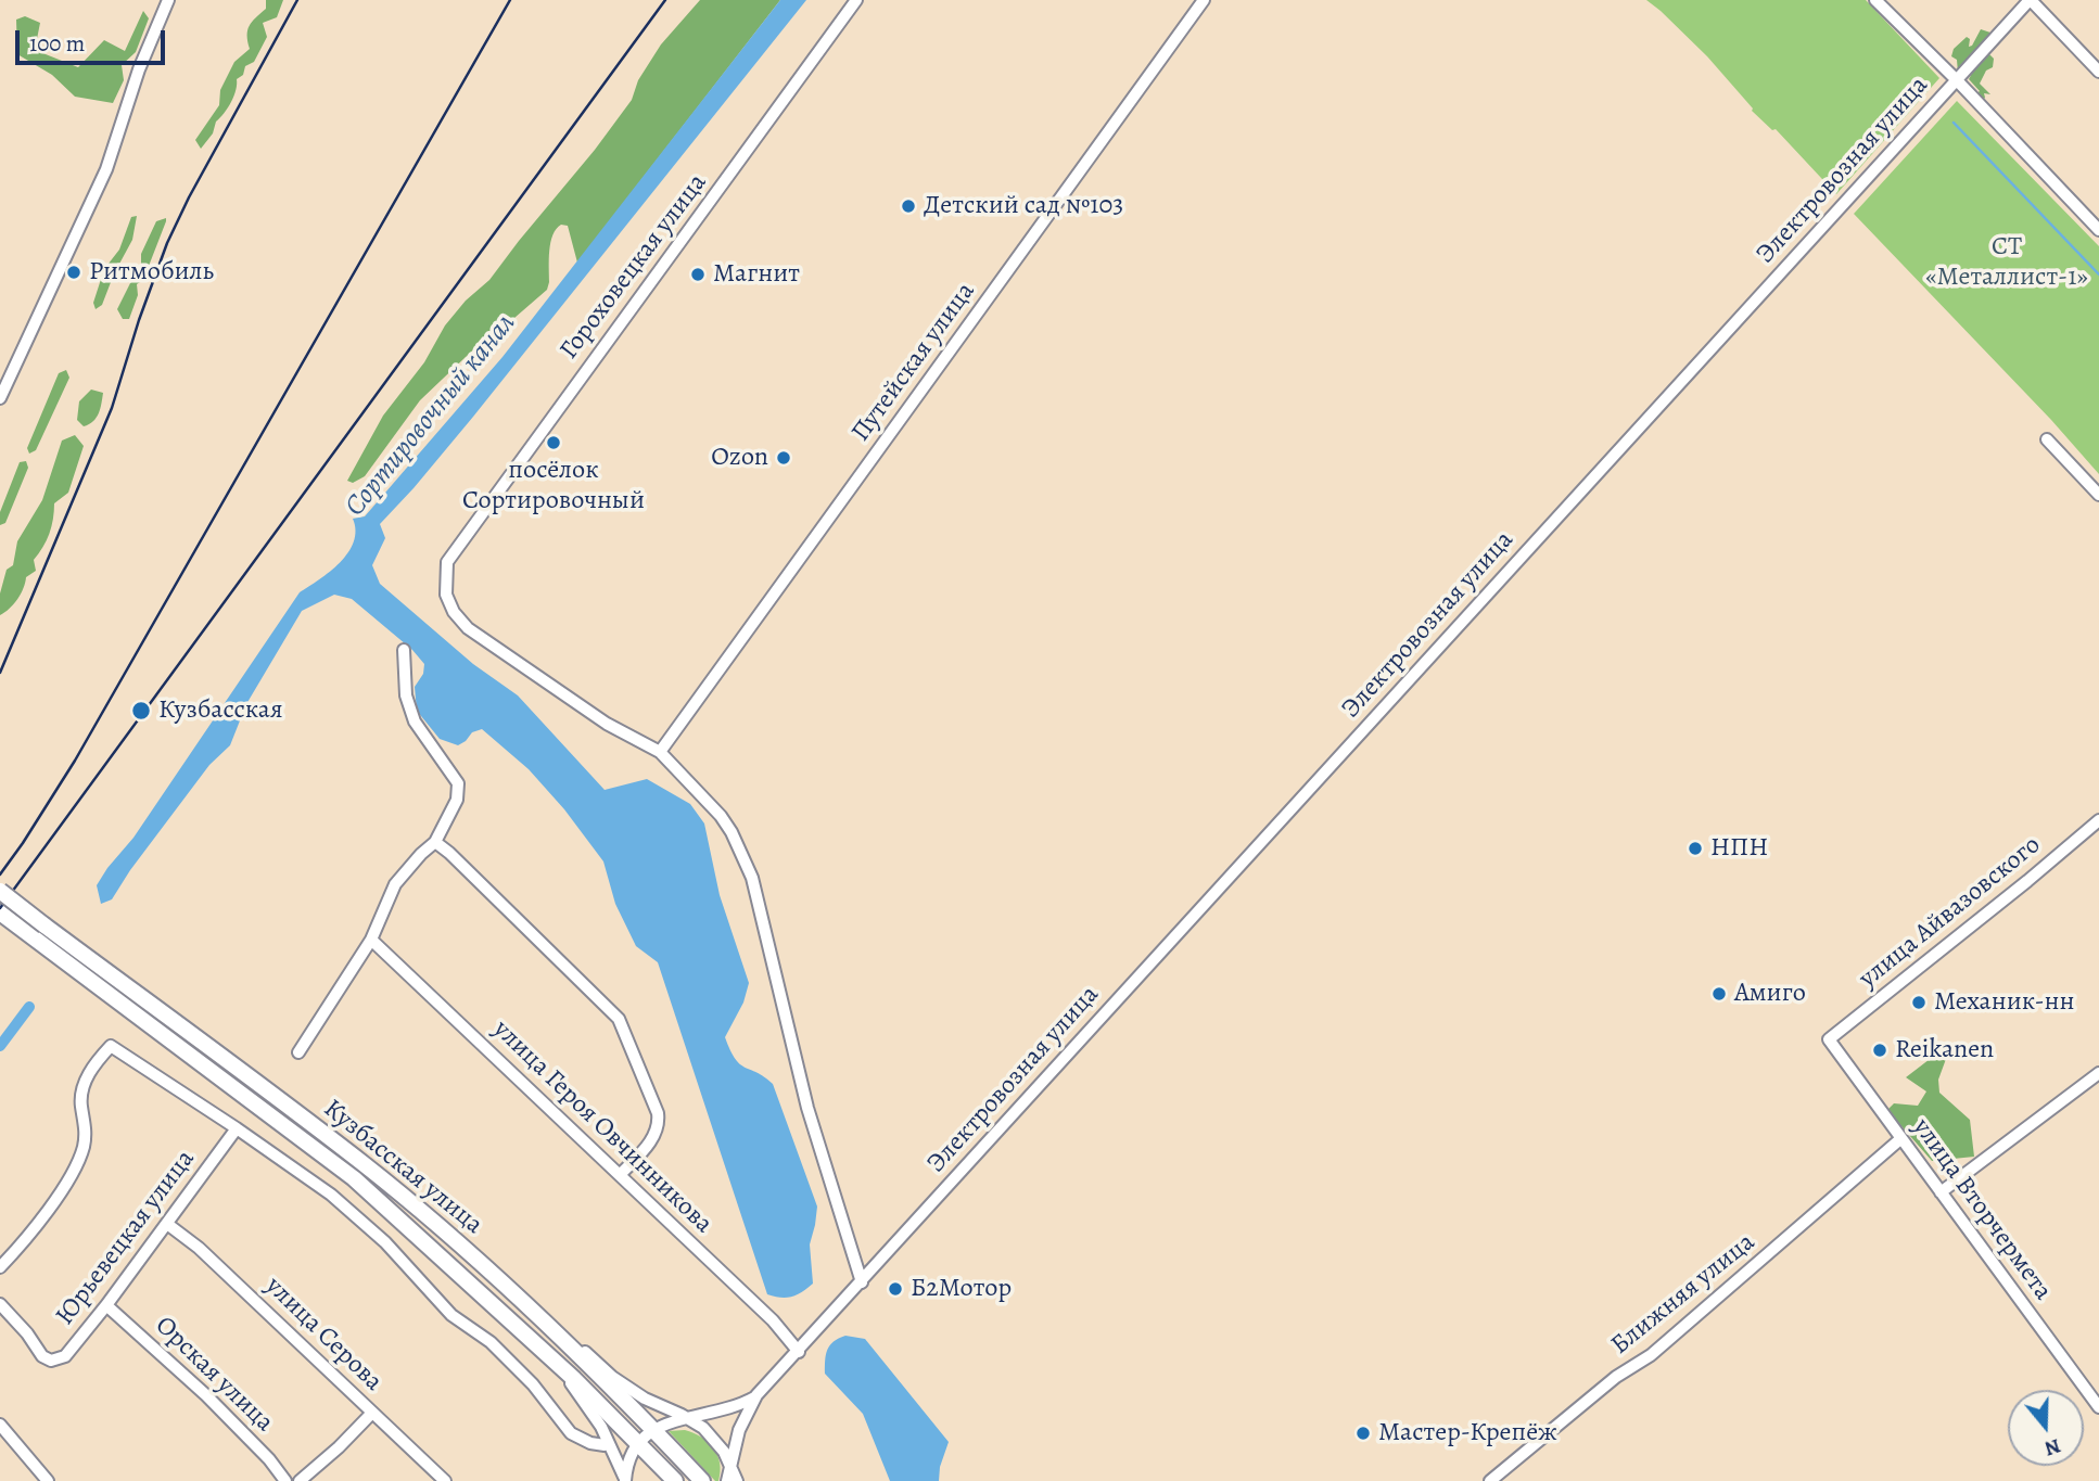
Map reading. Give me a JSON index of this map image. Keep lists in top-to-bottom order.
{
  "streets": {
    "main road": ["Кузбасская улица"],
    "street": [
      "Электровозная улица",
      "Гороховецкая улица",
      "Путейская улица",
      "улица Айвазовского",
      "улица Героя Овчинникова",
      "улица Вторчермета",
      "Юрьевецкая улица",
      "Ближняя улица",
      "улица Серова",
      "Орская улица"
    ]
  },
  "crossings": [
    ["Электровозная улица", "улица Героя Овчинникова"],
    ["Гороховецкая улица", "Путейская улица"],
    ["улица Айвазовского", "улица Вторчермета"],
    ["улица Вторчермета", "Ближняя улица"],
    ["Юрьевецкая улица", "улица Серова"],
    ["Юрьевецкая улица", "Орская улица"]
  ],
  "water": ["Сортировочный канал"],
  "parks": ["СТ «Металлист-1»"],
  "places": [
    "Детский сад №103",
    "Ритмобиль",
    "Магнит",
    "посёлок Сортировочный",
    "Ozon",
    "Кузбасская",
    "НПН",
    "Амиго",
    "Механик-нн",
    "Reikanen",
    "Б2Мотор",
    "Мастер-Крепёж"
  ],
  "scale_bar": "100 m",
  "north": "bottom"
}
